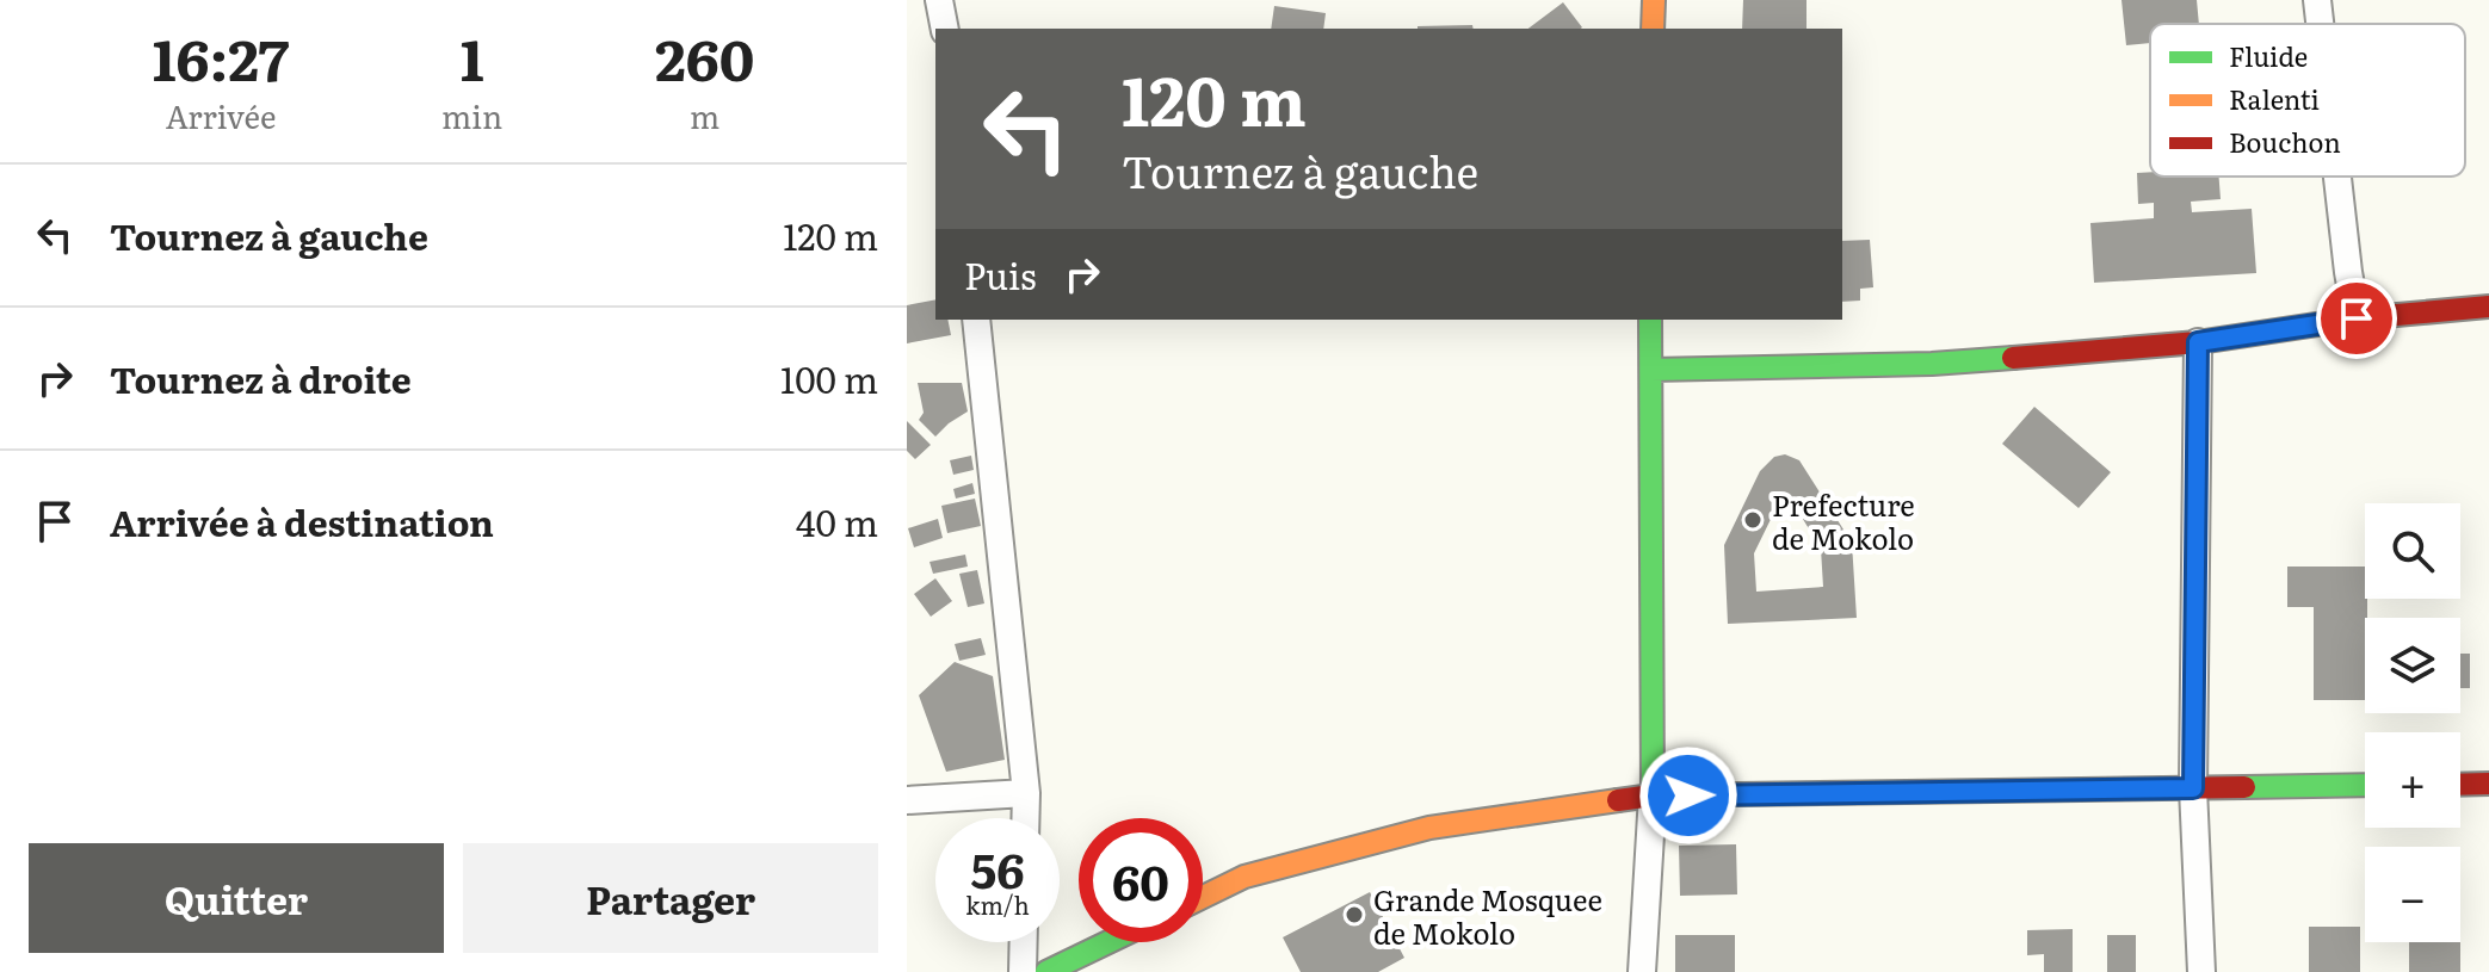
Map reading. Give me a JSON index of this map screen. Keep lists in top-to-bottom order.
{
  "places": ["Prefecture de Mokolo", "Grande Mosquee de Mokolo"],
  "legend": ["Fluide", "Ralenti", "Bouchon"],
  "page": {
    "eta": [
      "16:27",
      "Arrivée",
      "1",
      "min",
      "260",
      "m"
    ],
    "turn": ["120 m", "Tournez à gauche"],
    "list": [
      {
        "name": "Tournez à gauche",
        "value": "120 m"
      },
      {
        "name": "Tournez à droite",
        "value": "100 m"
      },
      {
        "name": "Arrivée à destination",
        "value": "40 m"
      }
    ],
    "then": "Puis",
    "map_buttons": ["+", "−"],
    "speed": "56 km/h",
    "limit": "60",
    "buttons": ["Quitter", "Partager"]
  }
}
